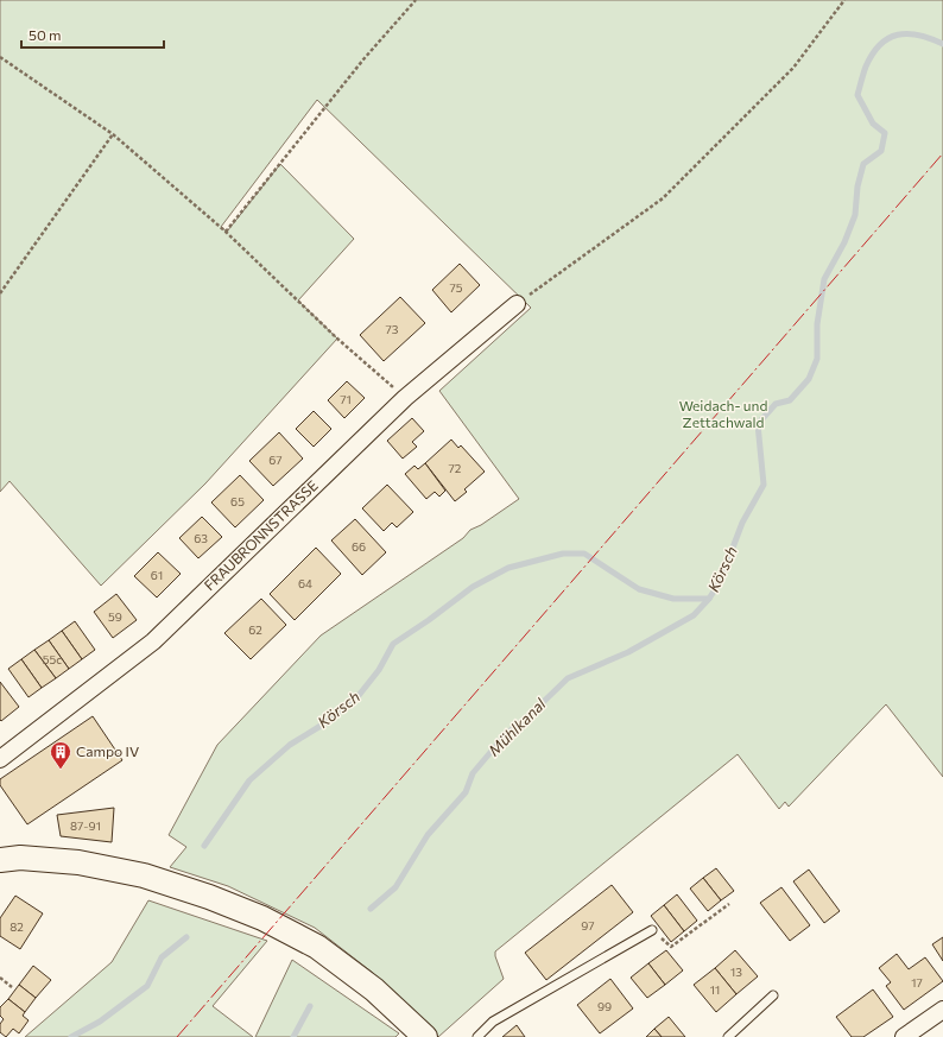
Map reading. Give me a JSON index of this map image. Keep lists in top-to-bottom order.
{
  "streets": {
    "street": ["FRAUBRONNSTRASSE"]
  },
  "water": ["Körsch", "Mühlkanal"],
  "parks": ["Weidach- und Zettachwald"],
  "places": {
    "building": ["Campo IV"]
  },
  "house_numbers": [
    "75",
    "73",
    "71",
    "67",
    "72",
    "65",
    "63",
    "66",
    "61",
    "64",
    "59",
    "62",
    "55c",
    "87-91",
    "97",
    "82",
    "13",
    "17",
    "11",
    "99"
  ],
  "scale_bar": "50 m"
}
